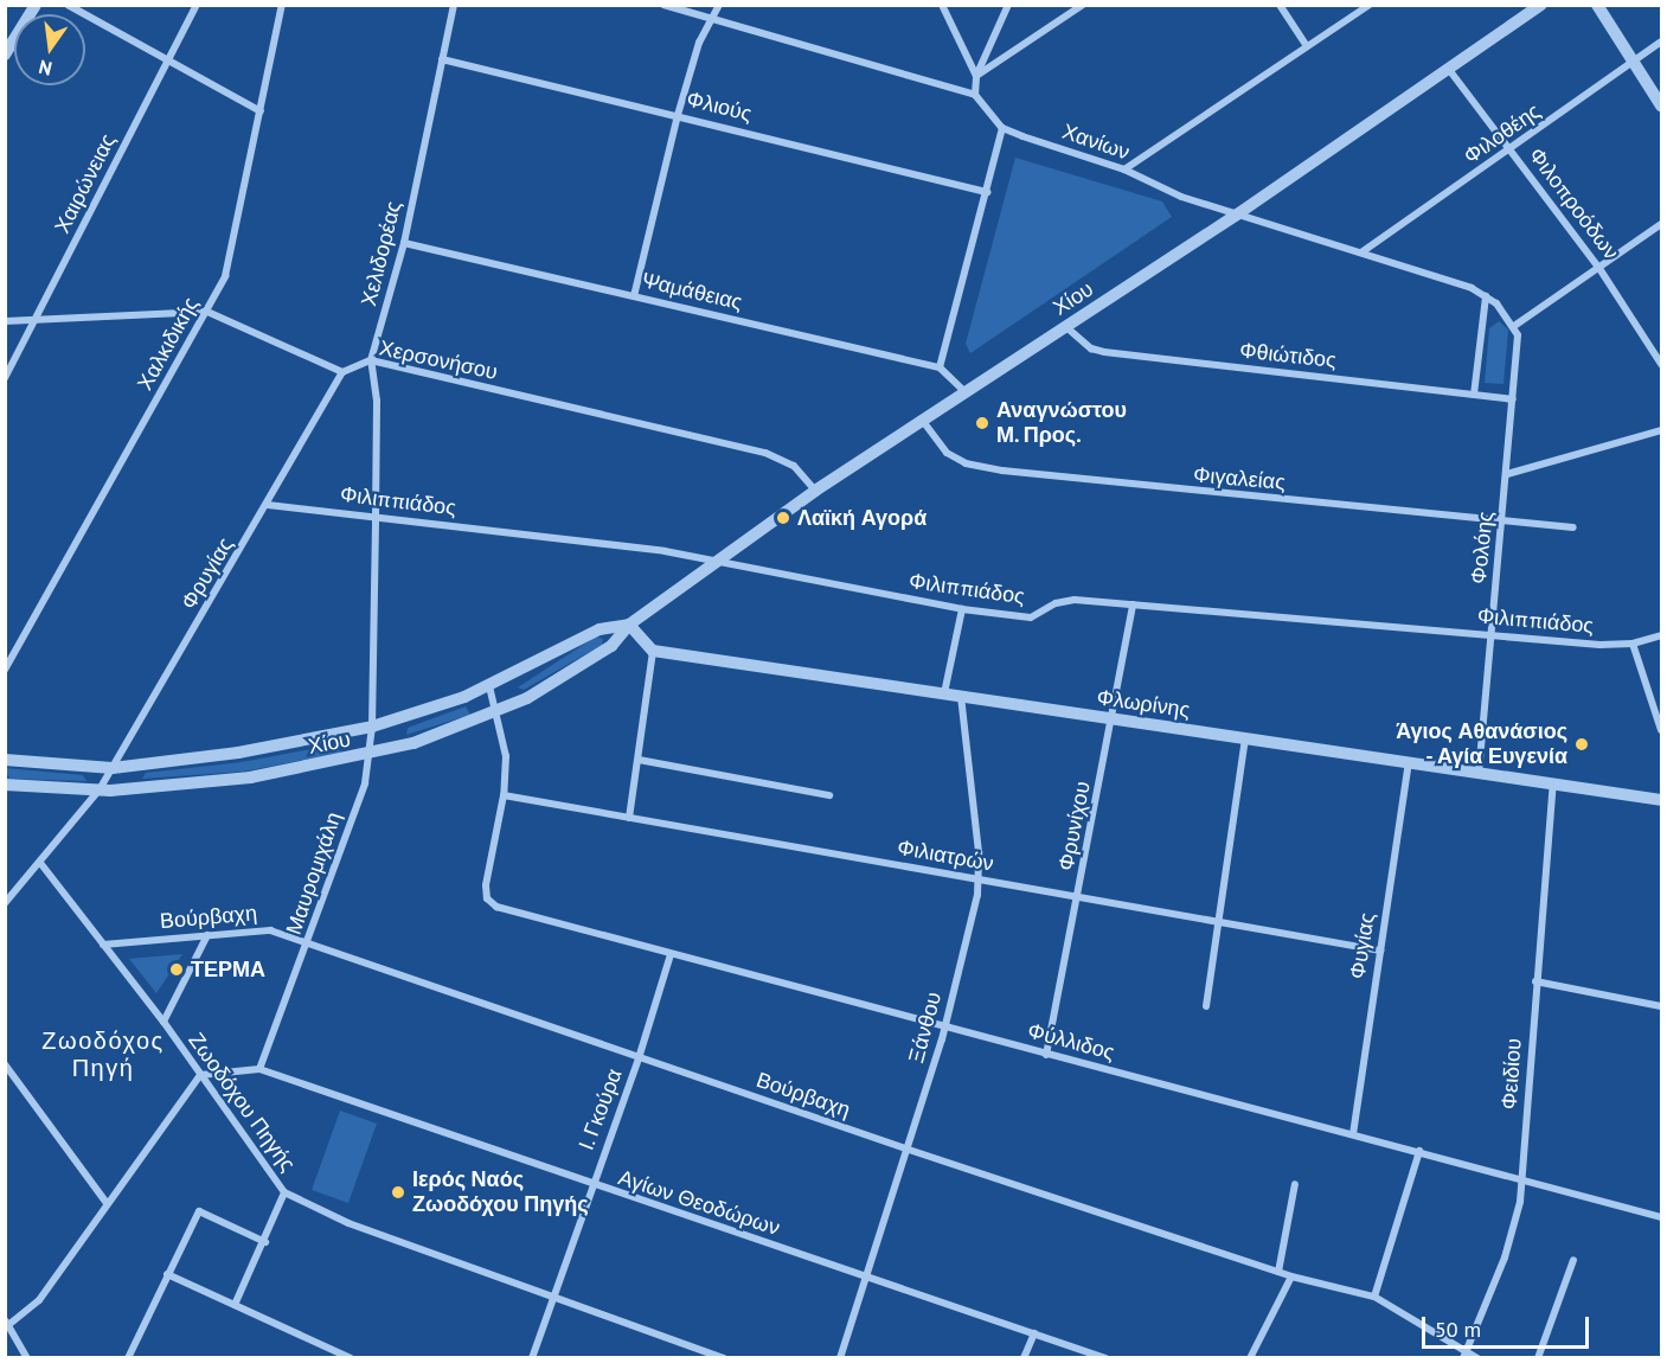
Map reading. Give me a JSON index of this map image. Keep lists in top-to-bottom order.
{
  "streets": {
    "street": [
      "Φλιούς",
      "Φιλοθέης",
      "Χανίων",
      "Χαιρώνειας",
      "Φιλοπροόδων",
      "Χελιδορέας",
      "Ψαμάθειας",
      "Χίου",
      "Χαλκιδικής",
      "Φθιώτιδος",
      "Χερσονήσου",
      "Φιγαλείας",
      "Φιλιππιάδος",
      "Φολόης",
      "Φρυγίας",
      "Φλωρίνης",
      "Φρυνίχου",
      "Φιλιατρών",
      "Μαυρομιχάλη",
      "Βούρβαχη",
      "Φυγίας",
      "Ξάνθου",
      "Φύλλιδος",
      "Φειδίου",
      "Ζωοδόχου Πηγής",
      "Ι. Γκούρα",
      "Αγίων Θεοδώρων"
    ]
  },
  "crossings": [
    ["Φλιούς", "Χελιδορέας"],
    ["Φιλοθέης", "Χανίων"],
    ["Φιλοθέης", "Φιλοπροόδων"],
    ["Χανίων", "Χίου"],
    ["Χανίων", "Φολόης"],
    ["Φιλοπροόδων", "Χίου"],
    ["Χελιδορέας", "Ψαμάθειας"],
    ["Χελιδορέας", "Χίου"],
    ["Χελιδορέας", "Χερσονήσου"],
    ["Χελιδορέας", "Φιλιππιάδος"],
    ["Χελιδορέας", "Μαυρομιχάλη"],
    ["Χίου", "Φθιώτιδος"],
    ["Χίου", "Χερσονήσου"],
    ["Χίου", "Φιγαλείας"],
    ["Χίου", "Φιλιππιάδος"],
    ["Χίου", "Φρυγίας"],
    ["Χίου", "Μαυρομιχάλη"],
    ["Φθιώτιδος", "Φολόης"],
    ["Χερσονήσου", "Φρυγίας"],
    ["Φιγαλείας", "Φολόης"],
    ["Φιλιππιάδος", "Φολόης"],
    ["Φιλιππιάδος", "Φρυγίας"],
    ["Φιλιππιάδος", "Φρυνίχου"],
    ["Φολόης", "Φλωρίνης"],
    ["Φρυγίας", "Ζωοδόχου Πηγής"],
    ["Φλωρίνης", "Φρυνίχου"],
    ["Φλωρίνης", "Φυγίας"],
    ["Φλωρίνης", "Ξάνθου"],
    ["Φλωρίνης", "Φειδίου"],
    ["Φρυνίχου", "Φιλιατρών"],
    ["Φρυνίχου", "Φύλλιδος"],
    ["Φιλιατρών", "Φυγίας"],
    ["Φιλιατρών", "Ξάνθου"],
    ["Φιλιατρών", "Φύλλιδος"],
    ["Μαυρομιχάλη", "Βούρβαχη"],
    ["Μαυρομιχάλη", "Αγίων Θεοδώρων"],
    ["Βούρβαχη", "Ξάνθου"],
    ["Βούρβαχη", "Φειδίου"],
    ["Βούρβαχη", "Ζωοδόχου Πηγής"],
    ["Βούρβαχη", "Ι. Γκούρα"],
    ["Φυγίας", "Φύλλιδος"],
    ["Ξάνθου", "Φύλλιδος"],
    ["Ξάνθου", "Αγίων Θεοδώρων"],
    ["Φύλλιδος", "Φειδίου"],
    ["Φύλλιδος", "Ι. Γκούρα"],
    ["Ζωοδόχου Πηγής", "Ι. Γκούρα"],
    ["Ζωοδόχου Πηγής", "Αγίων Θεοδώρων"],
    ["Ι. Γκούρα", "Αγίων Θεοδώρων"]
  ],
  "districts": ["Ζωοδόχος Πηγή"],
  "places": [
    "Αναγνώστου Μ. Προς.",
    "Λαϊκή Αγορά",
    "Άγιος Αθανάσιος - Αγία Ευγενία",
    "ΤΕΡΜΑ",
    "Ιερός Ναός Ζωοδόχου Πηγής"
  ],
  "scale_bar": "50 m",
  "north": "bottom"
}
